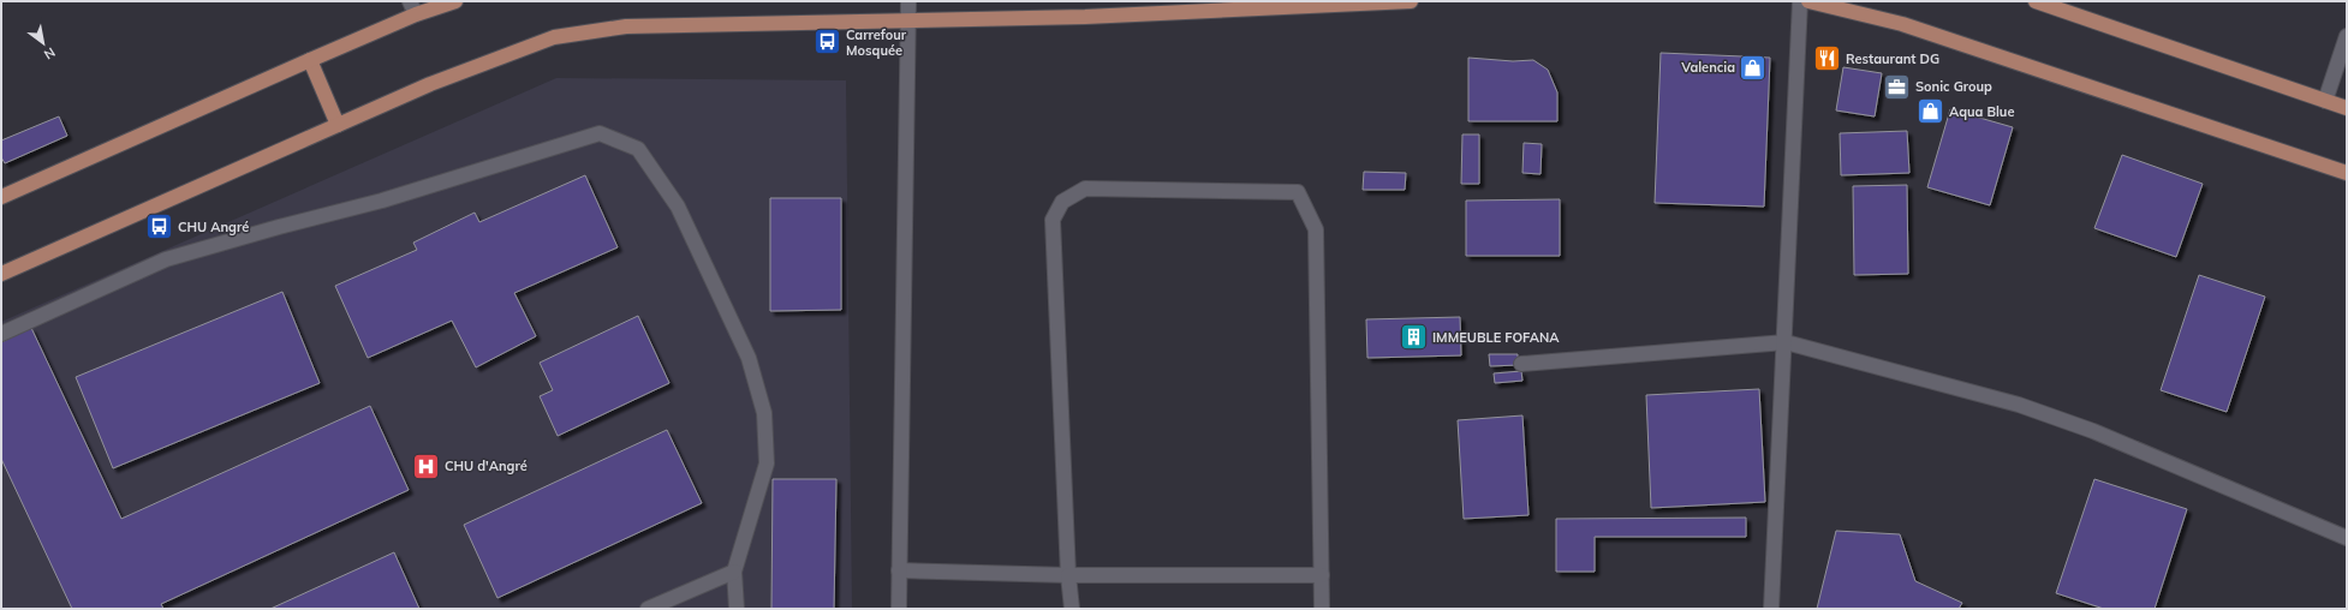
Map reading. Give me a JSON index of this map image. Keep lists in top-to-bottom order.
{
  "places": {
    "bus stop": ["Carrefour Mosquée", "CHU Angré"],
    "restaurant": ["Restaurant DG"],
    "shop": ["Valencia", "Aqua Blue"],
    "office": ["Sonic Group"],
    "building": ["IMMEUBLE FOFANA"],
    "hospital": ["CHU d'Angré"]
  },
  "north": "bottom right"
}
